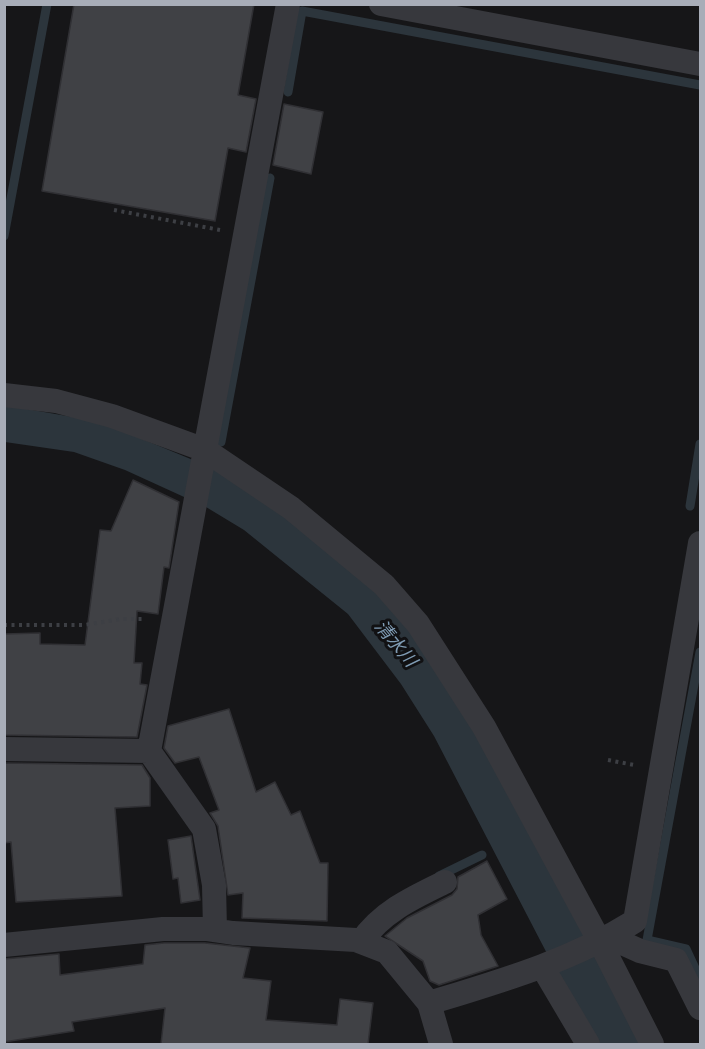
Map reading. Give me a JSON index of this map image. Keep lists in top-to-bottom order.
{
  "water": ["清水川"]
}
